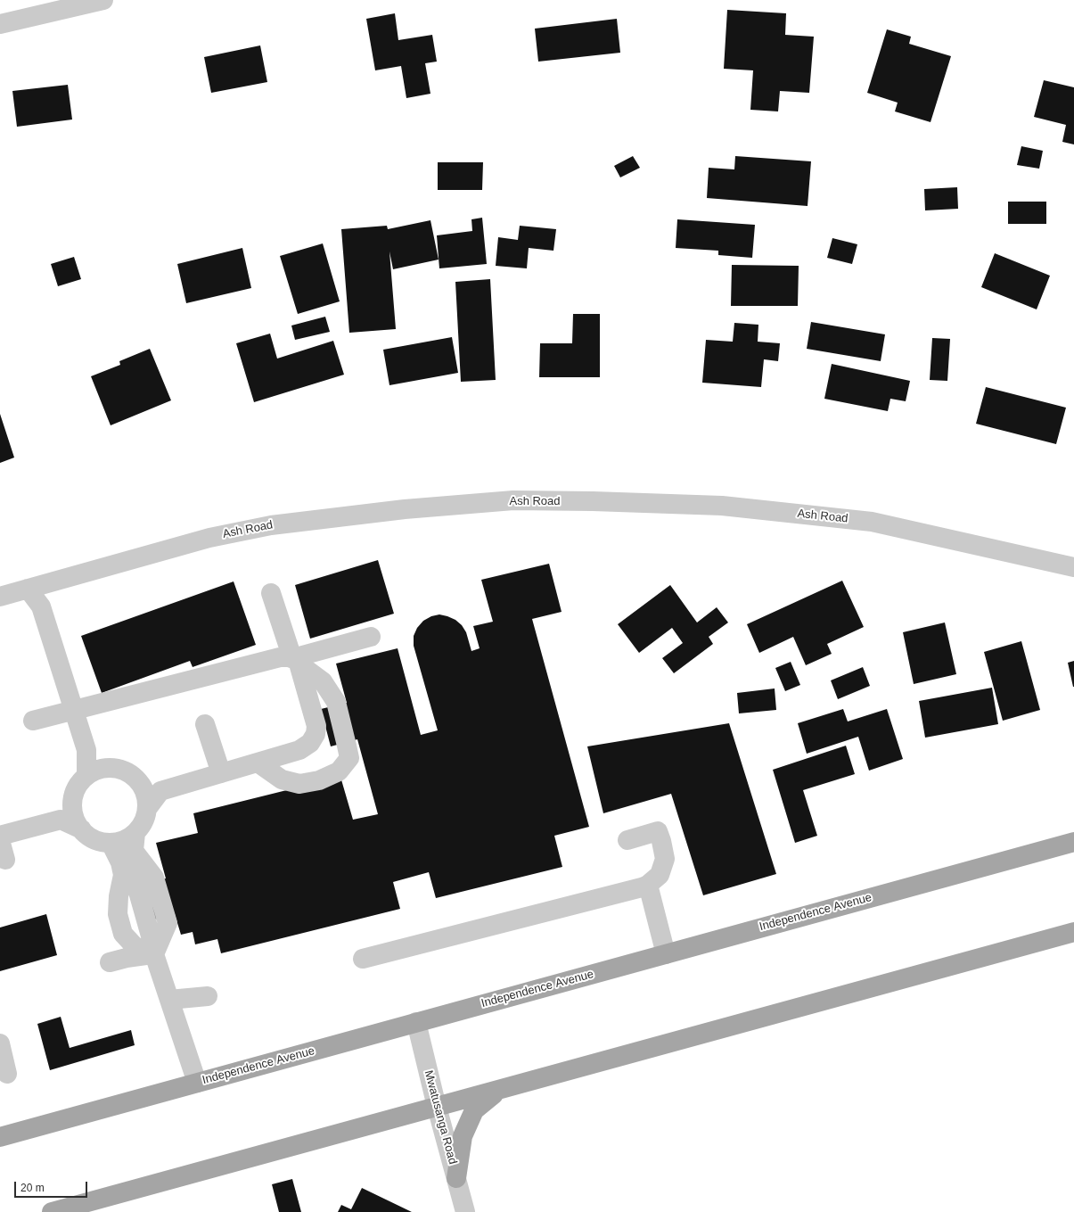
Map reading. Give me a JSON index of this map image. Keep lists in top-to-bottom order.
{
  "streets": {
    "main road": ["Independence Avenue"],
    "street": ["Ash Road", "Mwatusanga Road"]
  },
  "crossings": [
    ["Independence Avenue", "Mwatusanga Road"]
  ],
  "scale_bar": "20 m"
}
